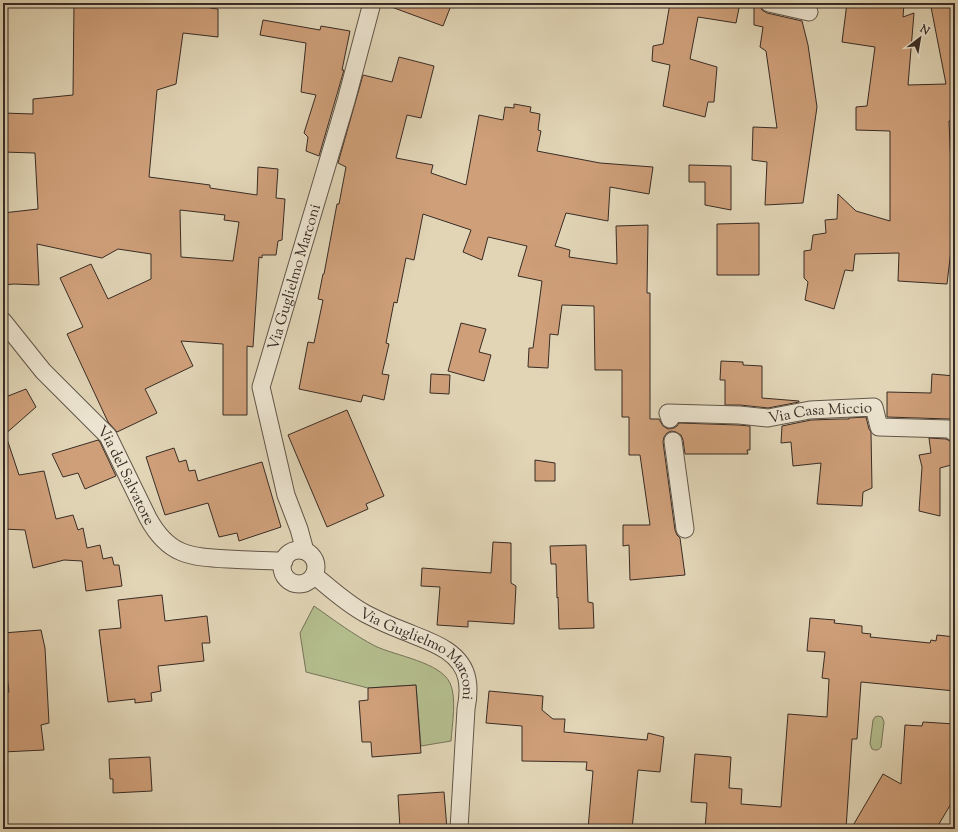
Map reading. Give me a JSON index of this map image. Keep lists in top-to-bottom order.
{
  "streets": {
    "street": ["Via Guglielmo Marconi", "Via Casa Miccio", "Via del Salvatore"]
  },
  "crossings": [
    ["Via Guglielmo Marconi", "Via del Salvatore"]
  ],
  "north": "top right"
}
